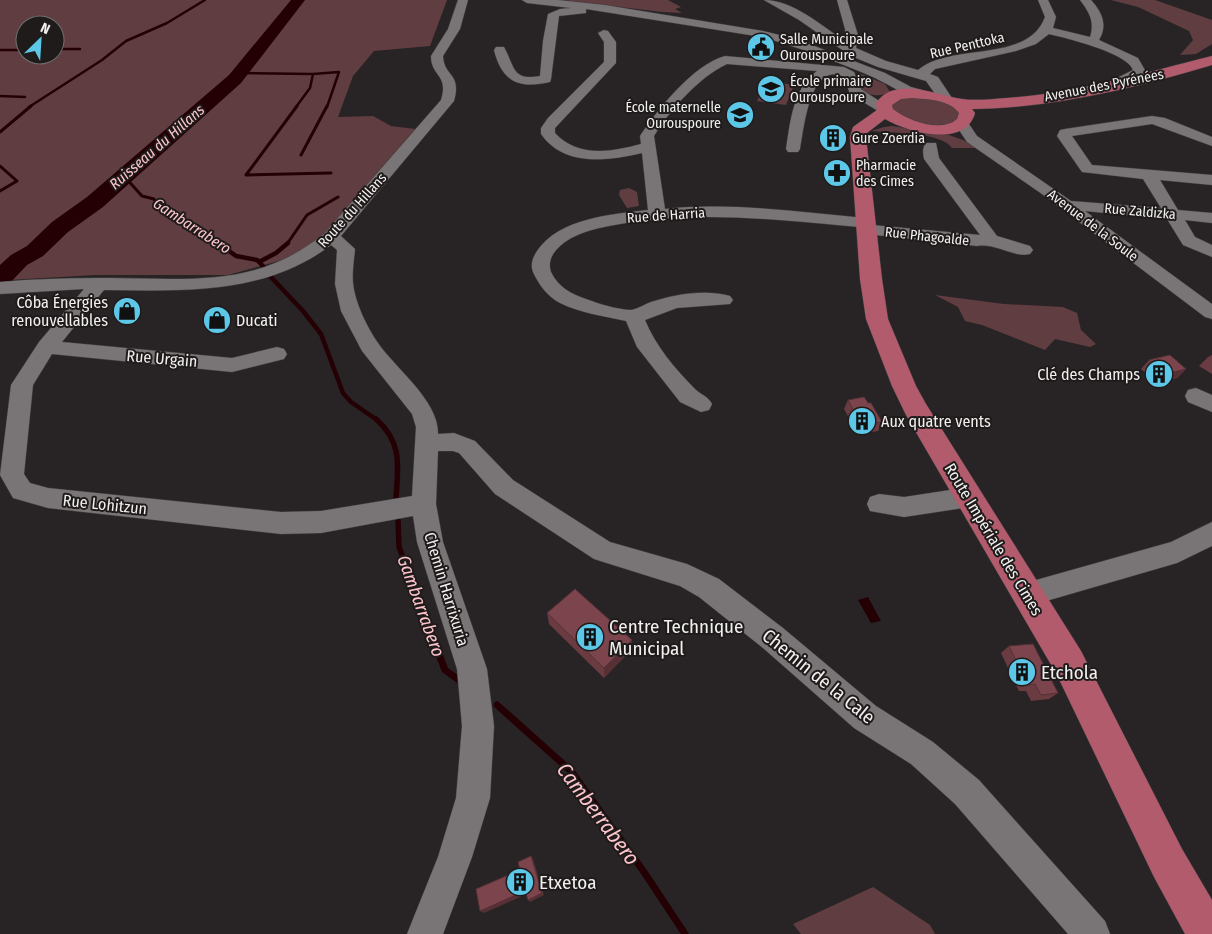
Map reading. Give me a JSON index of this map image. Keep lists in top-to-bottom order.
{
  "streets": {
    "main road": ["Avenue des Pyrénées", "Route Impériale des Cimes"],
    "street": [
      "Rue Penttoka",
      "Route du Hillans",
      "Rue Zaldizka",
      "Rue de Harria",
      "Avenue de la Soule",
      "Rue Phagoalde",
      "Rue Urgain",
      "Rue Lohitzun",
      "Chemin Harrixuria",
      "Chemin de la Cale"
    ]
  },
  "crossings": [
    ["Rue Penttoka", "Avenue de la Soule"],
    ["Avenue des Pyrénées", "Avenue de la Soule"],
    ["Route du Hillans", "Rue Lohitzun"],
    ["Route du Hillans", "Chemin Harrixuria"],
    ["Rue Zaldizka", "Avenue de la Soule"],
    ["Rue de Harria", "Rue Phagoalde"],
    ["Rue de Harria", "Route Impériale des Cimes"],
    ["Rue Phagoalde", "Route Impériale des Cimes"],
    ["Rue Urgain", "Rue Lohitzun"],
    ["Rue Lohitzun", "Chemin Harrixuria"],
    ["Chemin Harrixuria", "Chemin de la Cale"]
  ],
  "water": ["Ruisseau du Hillans", "Gambarrabero", "Camberrabero"],
  "places": {
    "public building": ["Salle Municipale Ourouspoure"],
    "school or university": ["École primaire Ourouspoure", "École maternelle Ourouspoure"],
    "building": [
      "Gure Zoerdia",
      "Clé des Champs",
      "Aux quatre vents",
      "Centre Technique Municipal",
      "Etchola",
      "Etxetoa"
    ],
    "pharmacy": ["Pharmacie des Cimes"],
    "shop": ["Côba Énergies renouvellables", "Ducati"]
  },
  "north": "top right"
}
